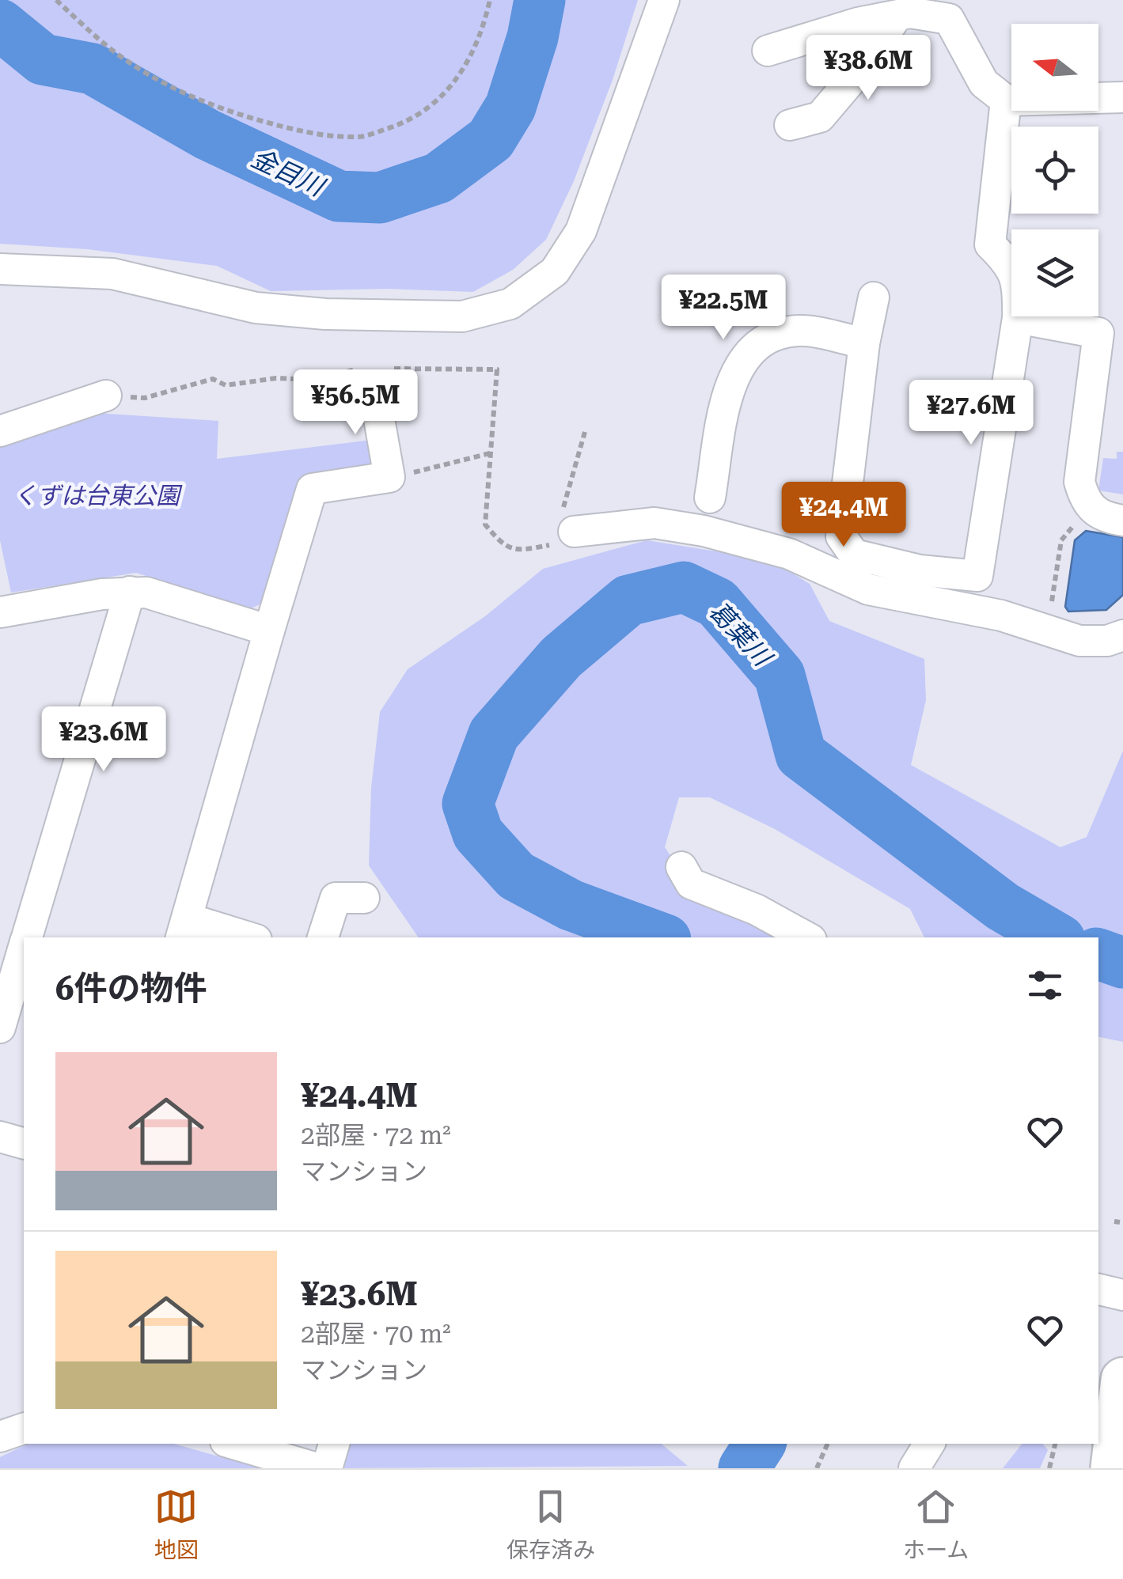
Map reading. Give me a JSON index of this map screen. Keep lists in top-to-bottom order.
{
  "water": ["金目川", "葛葉川"],
  "parks": ["くずは台東公園"],
  "north": "left",
  "page": {
    "price": [
      "¥38.6M",
      "¥22.5M",
      "¥56.5M",
      "¥27.6M",
      "¥24.4M",
      "¥23.6M"
    ],
    "heading": "6件の物件",
    "list": [
      {
        "name": "¥24.4M",
        "note": "2部屋 · 72 m² · マンション"
      },
      {
        "name": "¥23.6M",
        "note": "2部屋 · 70 m² · マンション"
      }
    ],
    "tabs": ["地図", "保存済み", "ホーム"]
  }
}
